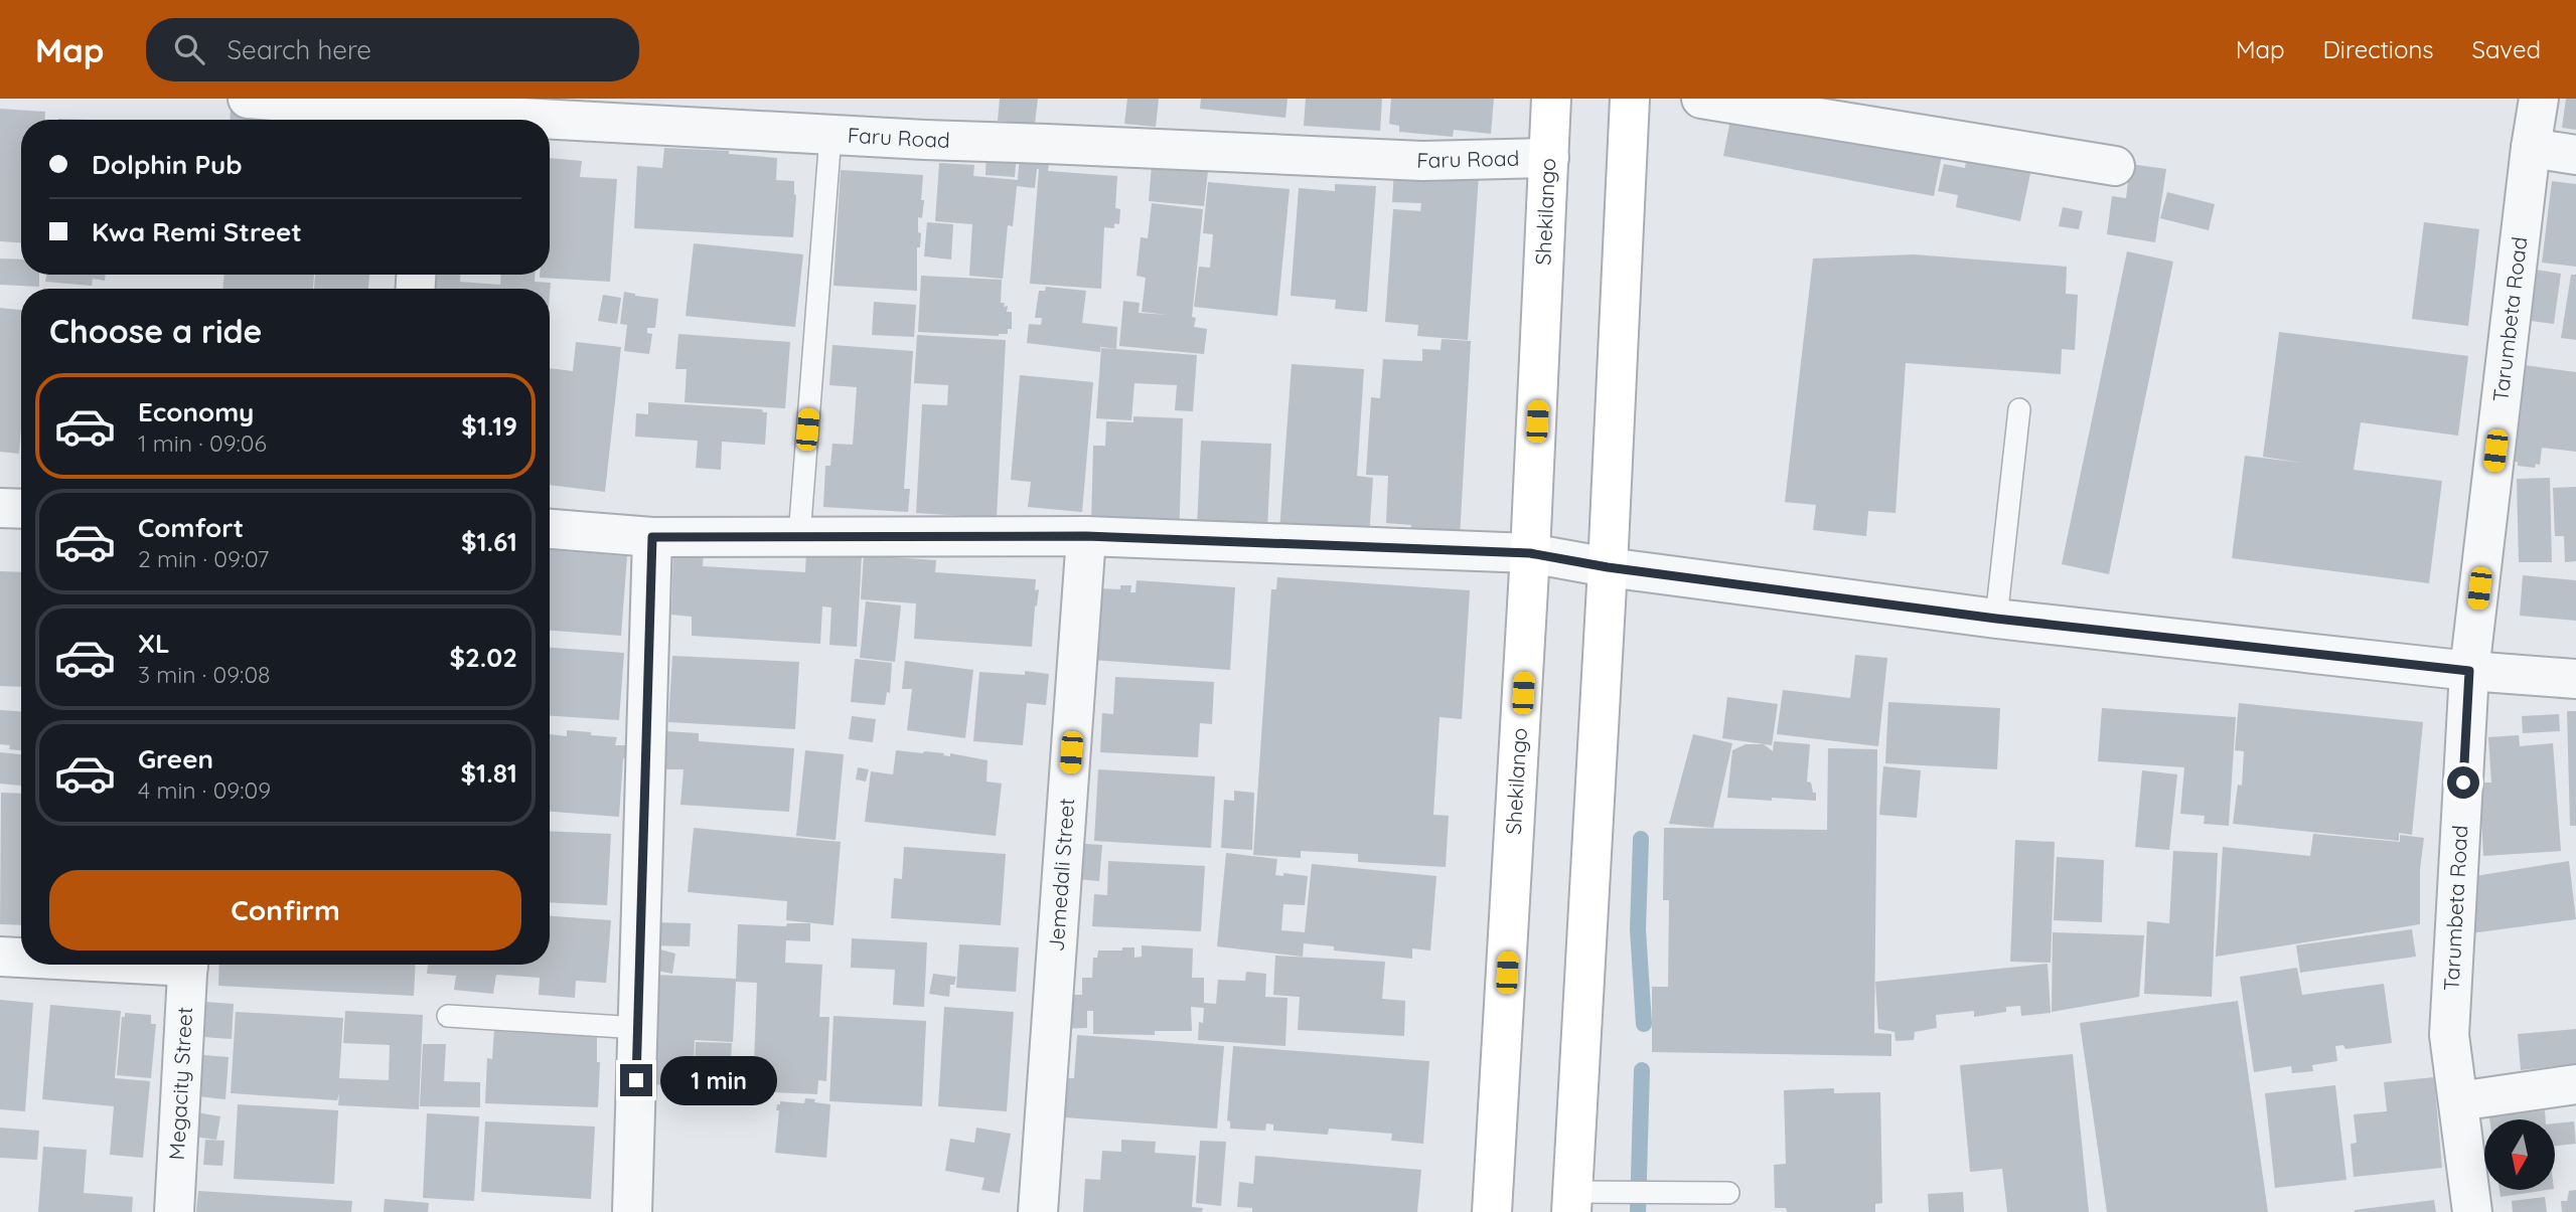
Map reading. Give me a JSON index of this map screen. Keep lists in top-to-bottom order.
{
  "streets": {
    "main road": ["Shekilango"],
    "street": [
      "Faru Road",
      "Tarumbeta Road",
      "Jemedali Street",
      "Megacity Street"
    ]
  },
  "crossings": [
    ["Faru Road", "Shekilango"]
  ],
  "north": "bottom",
  "page": {
    "header": "Map",
    "search": "Search here",
    "nav": ["Map", "Directions", "Saved"],
    "banner": ["Dolphin Pub", "Kwa Remi Street"],
    "heading": "Choose a ride",
    "list": [
      {
        "name": "Economy",
        "note": "1 min · 09:06",
        "value": "$1.19"
      },
      {
        "name": "Comfort",
        "note": "2 min · 09:07",
        "value": "$1.61"
      },
      {
        "name": "XL",
        "note": "3 min · 09:08",
        "value": "$2.02"
      },
      {
        "name": "Green",
        "note": "4 min · 09:09",
        "value": "$1.81"
      }
    ],
    "buttons": "Confirm",
    "bubble": "1 min"
  }
}
